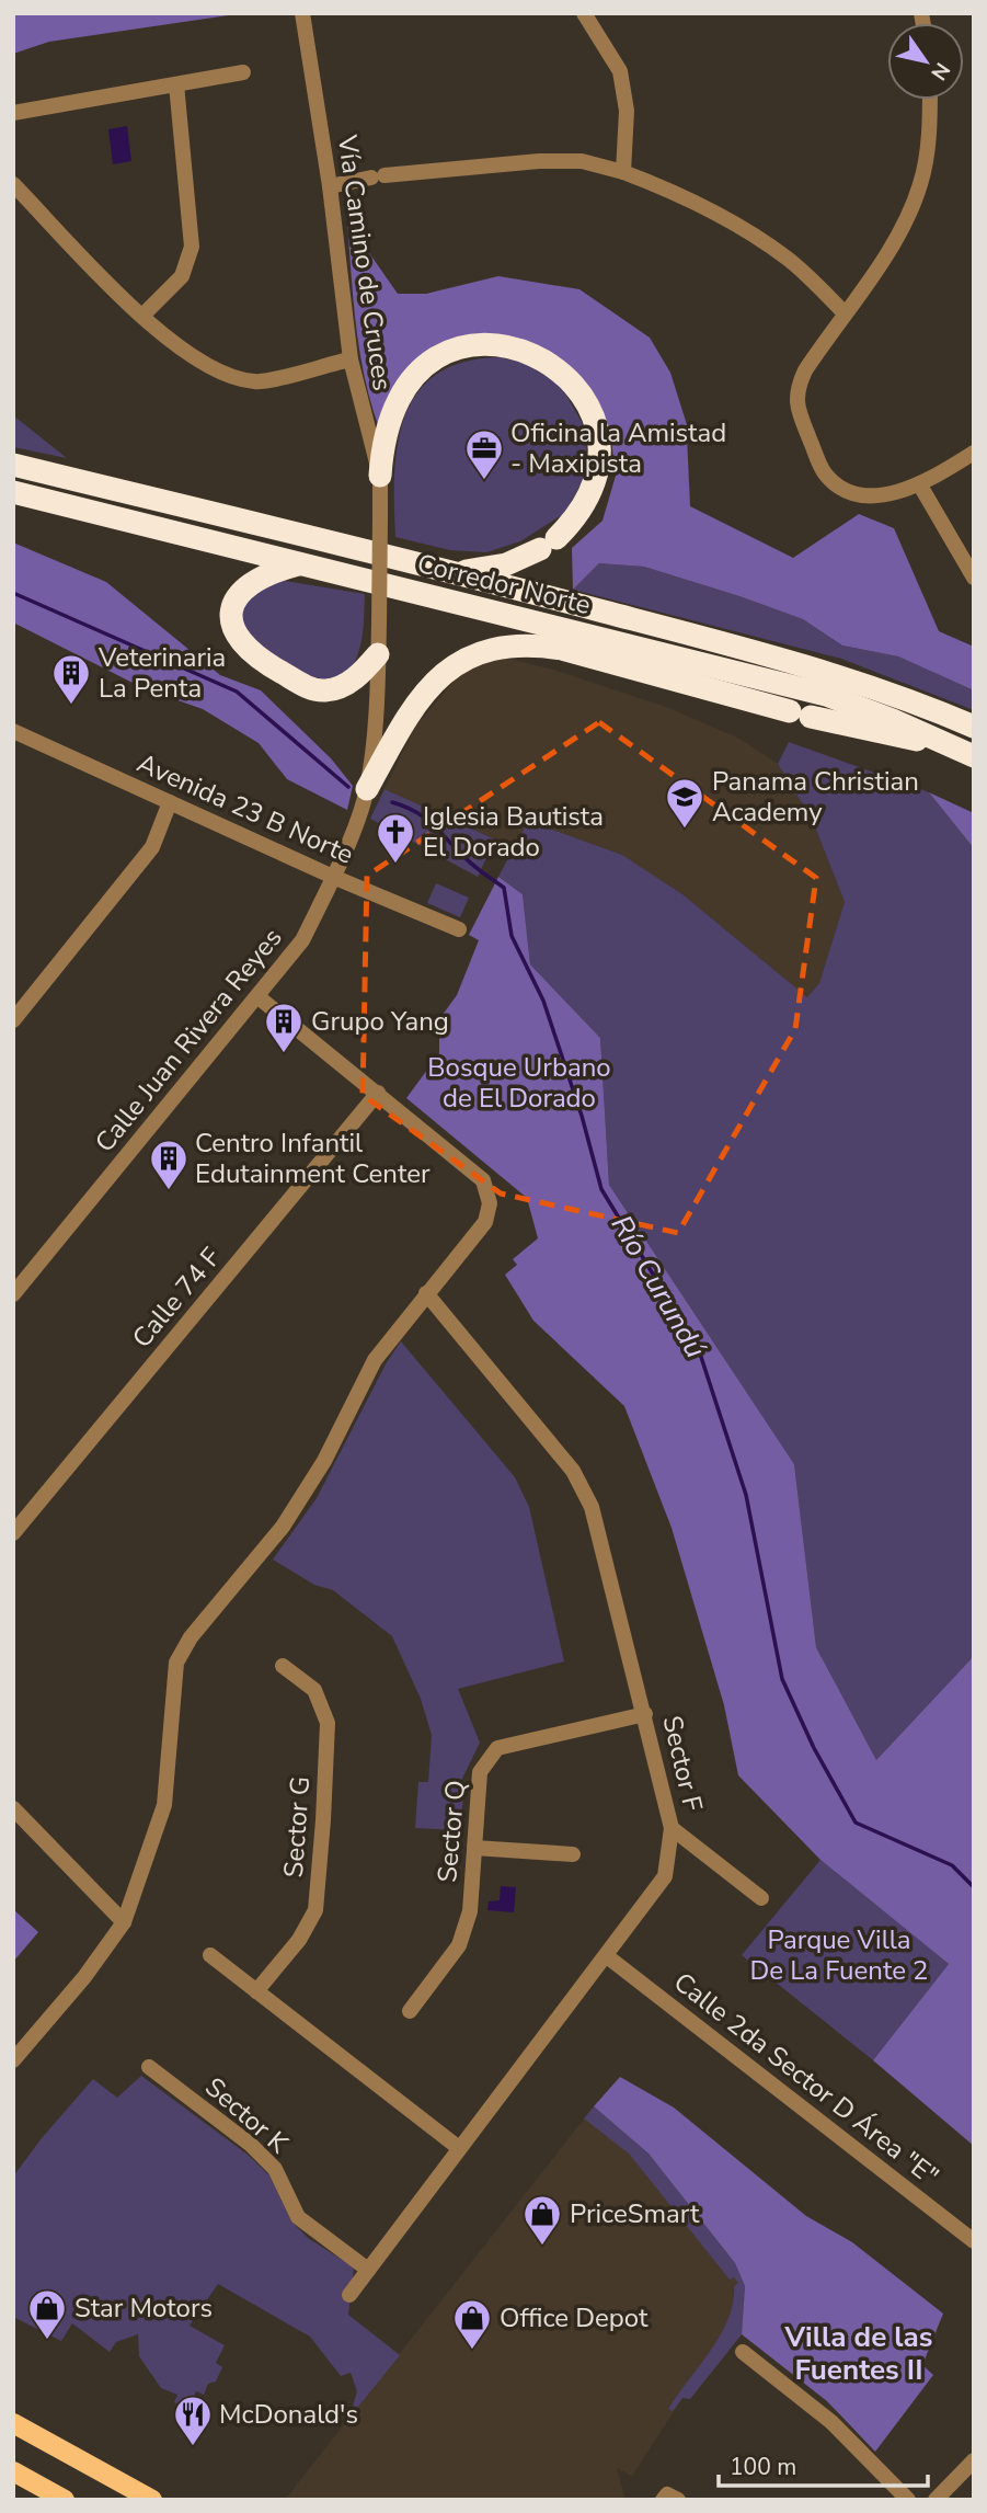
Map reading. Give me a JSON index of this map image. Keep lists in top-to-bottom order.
{
  "streets": {
    "highway": ["Corredor Norte"],
    "street": [
      "Vía Camino de Cruces",
      "Avenida 23 B Norte",
      "Calle Juan Rivera Reyes",
      "Calle 74 F",
      "Sector F",
      "Sector G",
      "Sector Q",
      "Calle 2da Sector D Área \"E\"",
      "Sector K"
    ]
  },
  "crossings": [
    ["Vía Camino de Cruces", "Calle Juan Rivera Reyes"],
    ["Avenida 23 B Norte", "Calle Juan Rivera Reyes"],
    ["Sector F", "Sector Q"],
    ["Sector F", "Calle 2da Sector D Área \"E\""],
    ["Sector F", "Sector K"]
  ],
  "districts": ["Villa de las Fuentes II"],
  "water": ["Río Curundú"],
  "parks": ["Bosque Urbano de El Dorado", "Parque Villa De La Fuente 2"],
  "places": {
    "office": ["Oficina la Amistad - Maxipista"],
    "building": ["Veterinaria La Penta", "Grupo Yang", "Centro Infantil Edutainment Center"],
    "school or university": ["Panama Christian Academy"],
    "church": ["Iglesia Bautista El Dorado"],
    "shop": ["PriceSmart", "Star Motors", "Office Depot"],
    "restaurant": ["McDonald's"]
  },
  "scale_bar": "100 m",
  "north": "bottom right"
}
